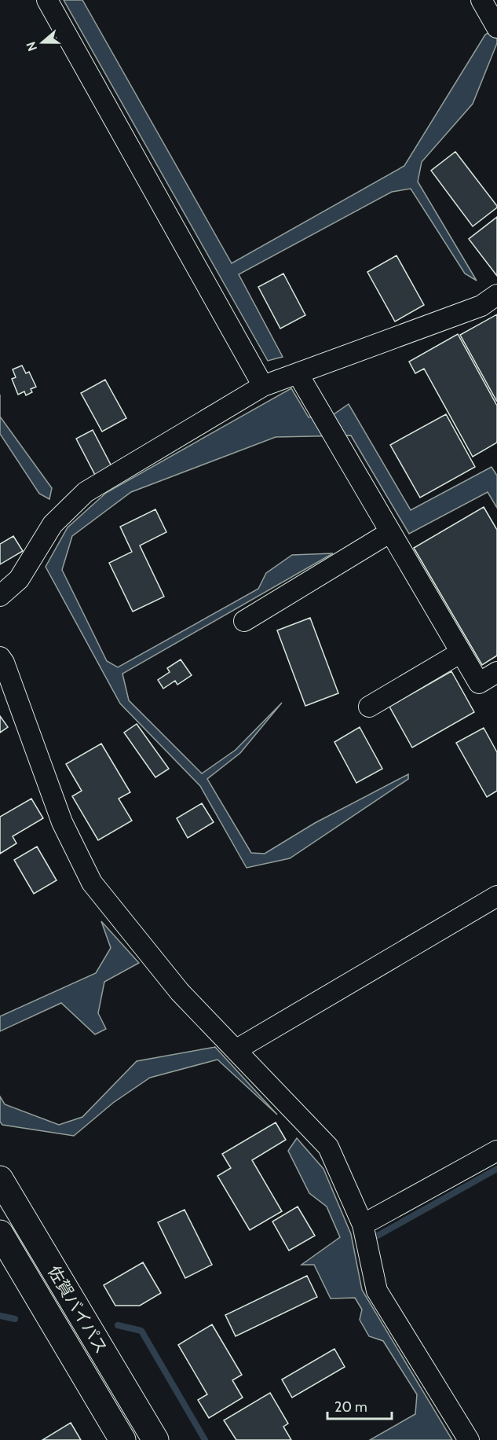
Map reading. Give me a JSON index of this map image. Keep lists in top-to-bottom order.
{
  "streets": {
    "highway": ["佐賀バイパス"]
  },
  "scale_bar": "20 m",
  "north": "left"
}
